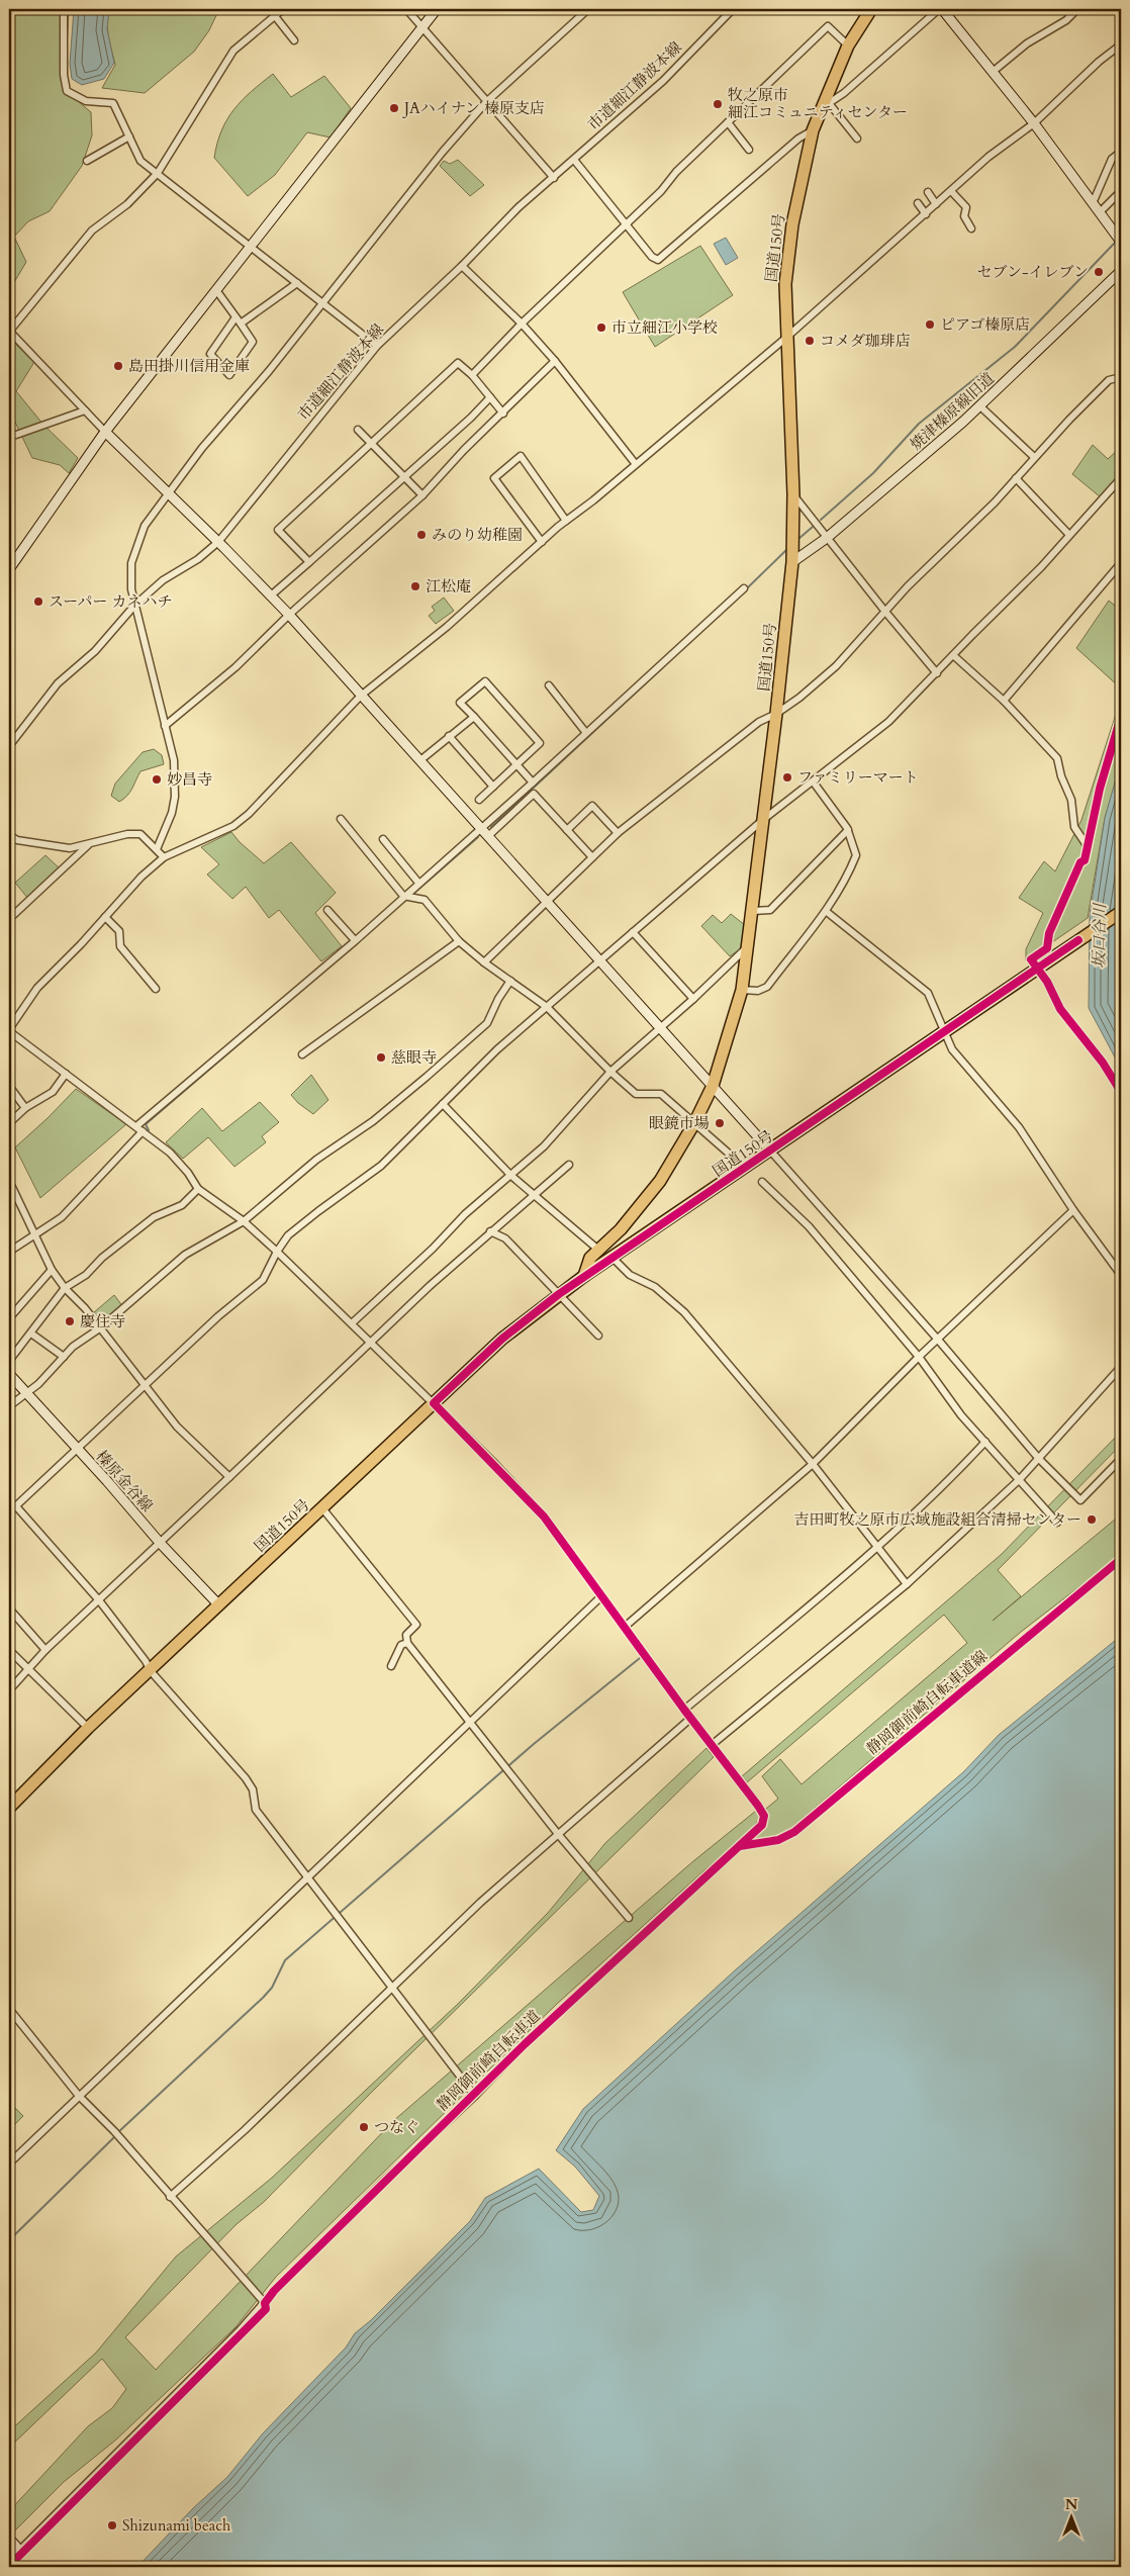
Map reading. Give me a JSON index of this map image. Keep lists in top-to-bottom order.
{
  "streets": {
    "highway": ["国道150号"],
    "street": [
      "市道細江静波本線",
      "焼津榛原線旧道",
      "榛原金谷線",
      "静岡御前崎自転車道"
    ],
    "cycle path": ["静岡御前崎自転車道線"]
  },
  "crossings": [
    ["国道150号", "焼津榛原線旧道"],
    ["国道150号", "榛原金谷線"],
    ["国道150号", "静岡御前崎自転車道"]
  ],
  "water": ["坂口谷川"],
  "places": [
    "牧之原市 細江コミュニティセンター",
    "JAハイナン 榛原支店",
    "セブン-イレブン",
    "ピアゴ榛原店",
    "市立細江小学校",
    "コメダ珈琲店",
    "島田掛川信用金庫",
    "みのり幼稚園",
    "江松庵",
    "スーパー カネハチ",
    "ファミリーマート",
    "妙昌寺",
    "慈眼寺",
    "眼鏡市場",
    "慶住寺",
    "吉田町牧之原市広域施設組合清掃センター",
    "つなぐ",
    "Shizunami beach"
  ],
  "north": "top"
}
